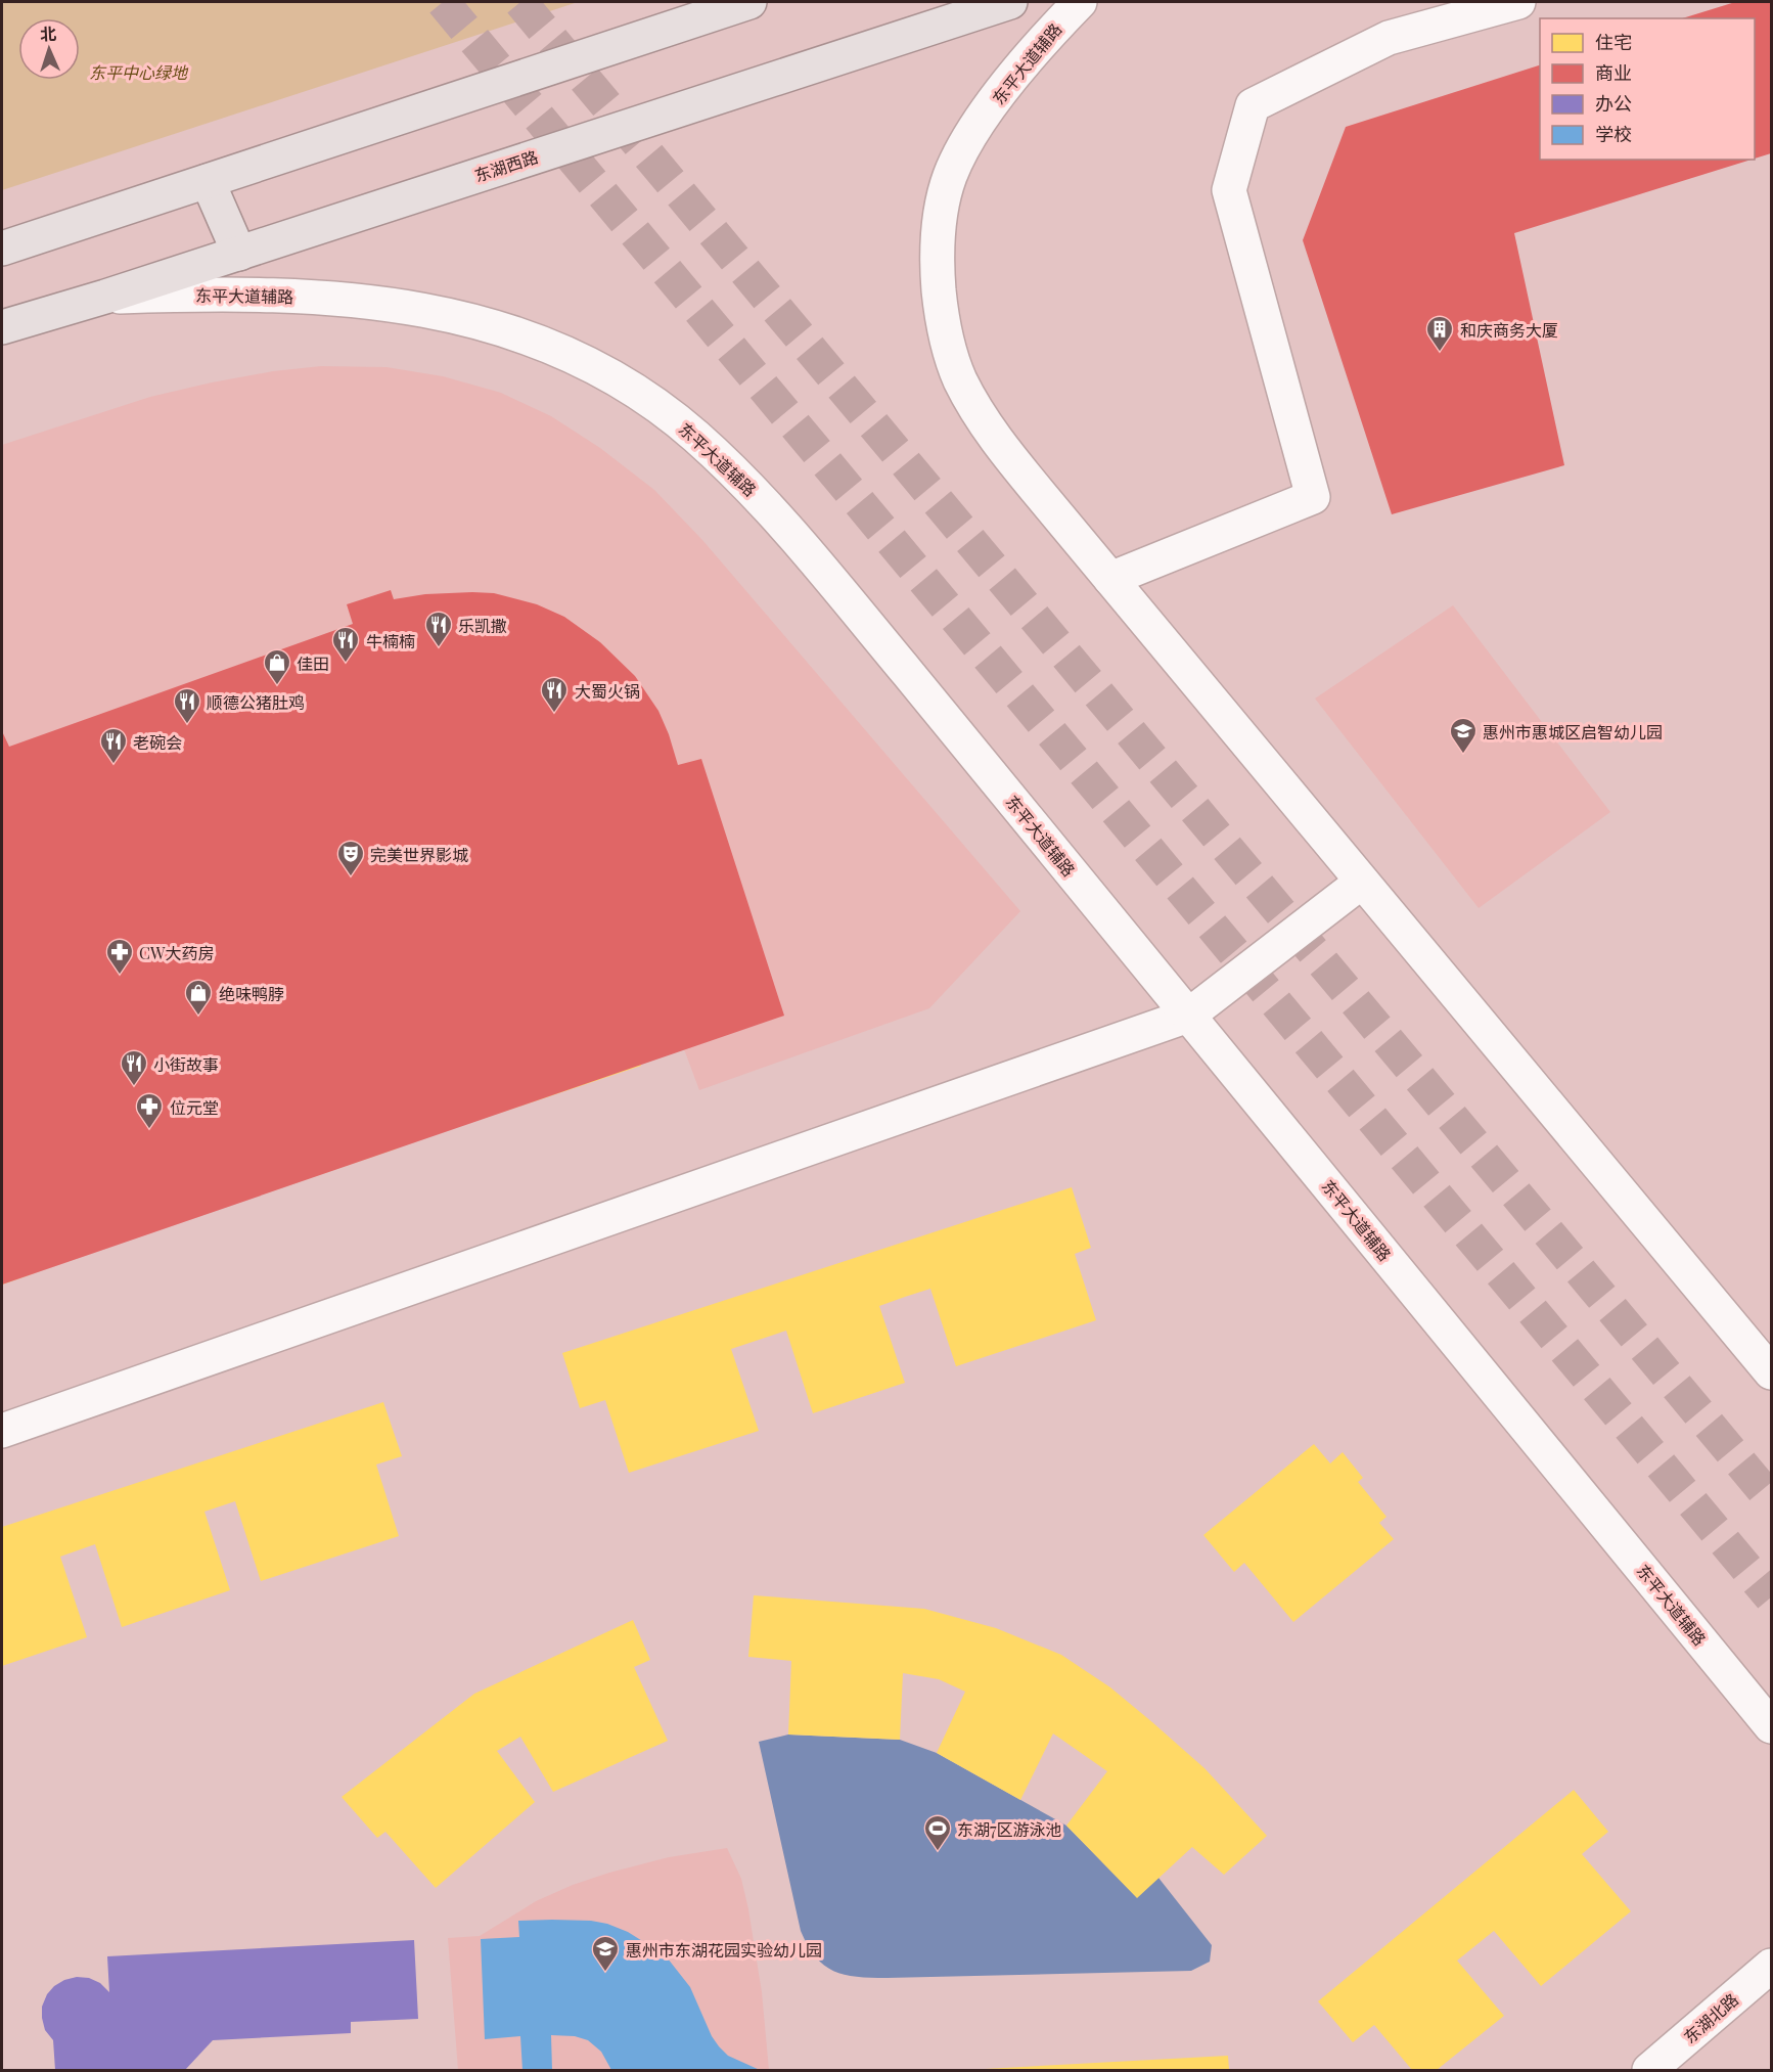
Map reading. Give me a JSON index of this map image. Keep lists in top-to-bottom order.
{
  "streets": {
    "main road": ["东平大道辅路", "东湖西路", "东湖北路"]
  },
  "crossings": [
    ["东平大道辅路", "东湖西路"]
  ],
  "parks": ["东平中心绿地"],
  "places": {
    "building": ["和庆商务大厦"],
    "restaurant": [
      "乐凯撒",
      "牛楠楠",
      "大蜀火锅",
      "顺德公猪肚鸡",
      "老碗会",
      "小街故事"
    ],
    "shop": ["佳田", "绝味鸭脖"],
    "school or university": ["惠州市惠城区启智幼儿园", "惠州市东湖花园实验幼儿园"],
    "theatre": ["完美世界影城"],
    "pharmacy": ["CW大药房", "位元堂"],
    "sports": ["东湖7区游泳池"]
  },
  "legend": [
    "住宅",
    "商业",
    "办公",
    "学校"
  ],
  "north": "top"
}
